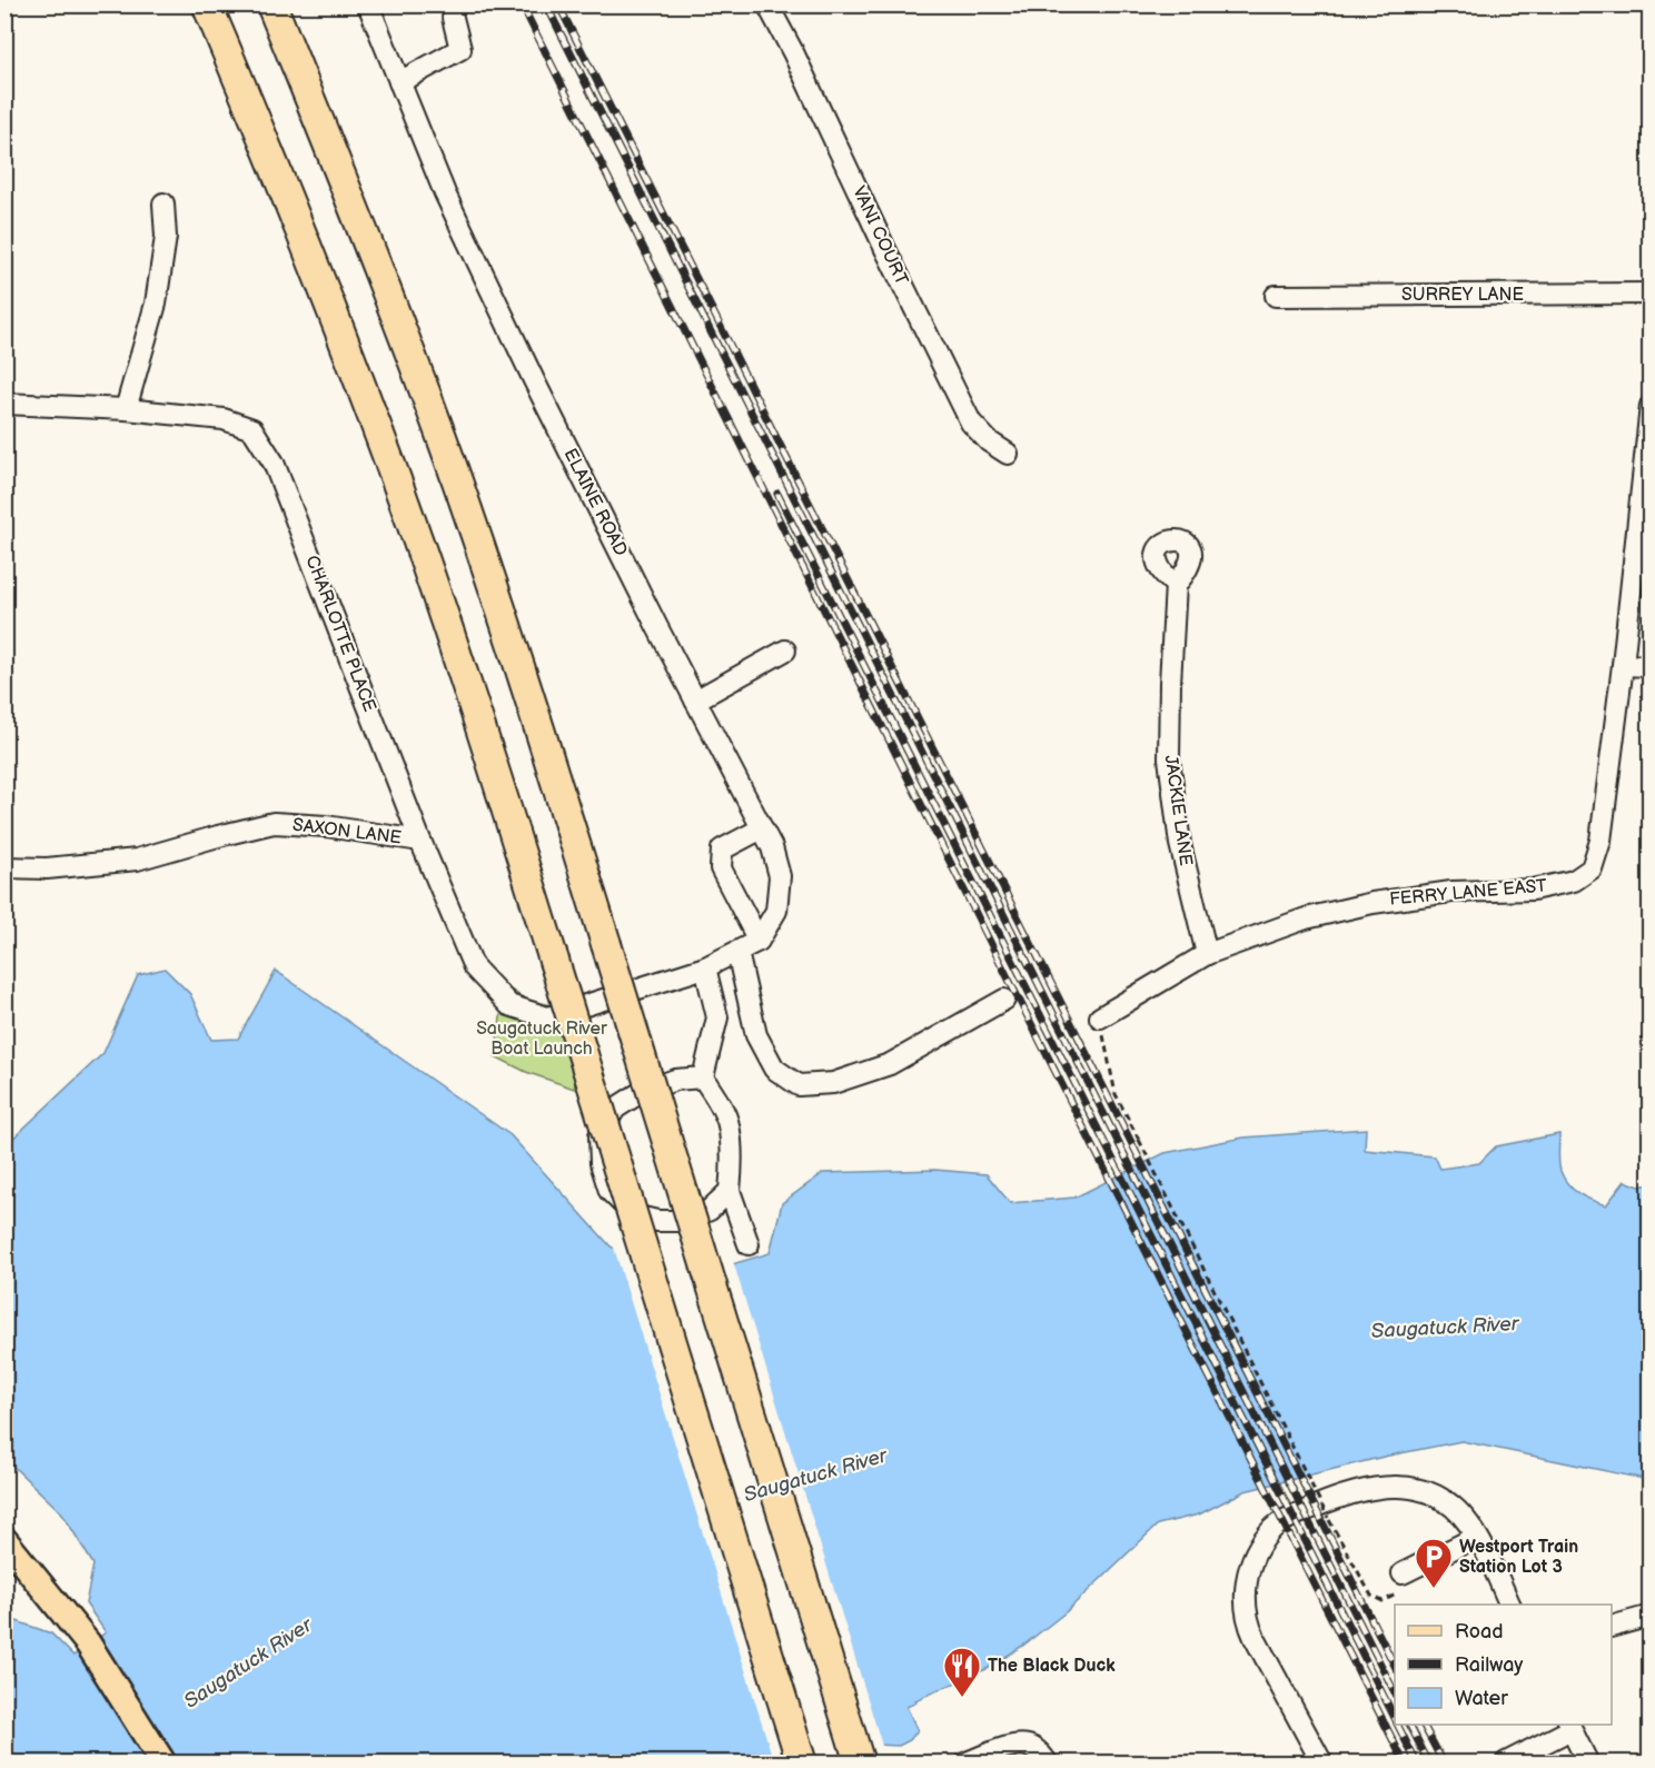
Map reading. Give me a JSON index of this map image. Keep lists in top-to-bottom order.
{
  "streets": {
    "street": [
      "VANI COURT",
      "SURREY LANE",
      "ELAINE ROAD",
      "CHARLOTTE PLACE",
      "JACKIE LANE",
      "SAXON LANE",
      "FERRY LANE EAST"
    ]
  },
  "crossings": [
    ["CHARLOTTE PLACE", "SAXON LANE"],
    ["JACKIE LANE", "FERRY LANE EAST"]
  ],
  "water": ["Saugatuck River"],
  "parks": ["Saugatuck River Boat Launch"],
  "places": {
    "parking": ["Westport Train Station Lot 3"],
    "restaurant": ["The Black Duck"]
  },
  "legend": ["Road", "Railway", "Water"]
}
